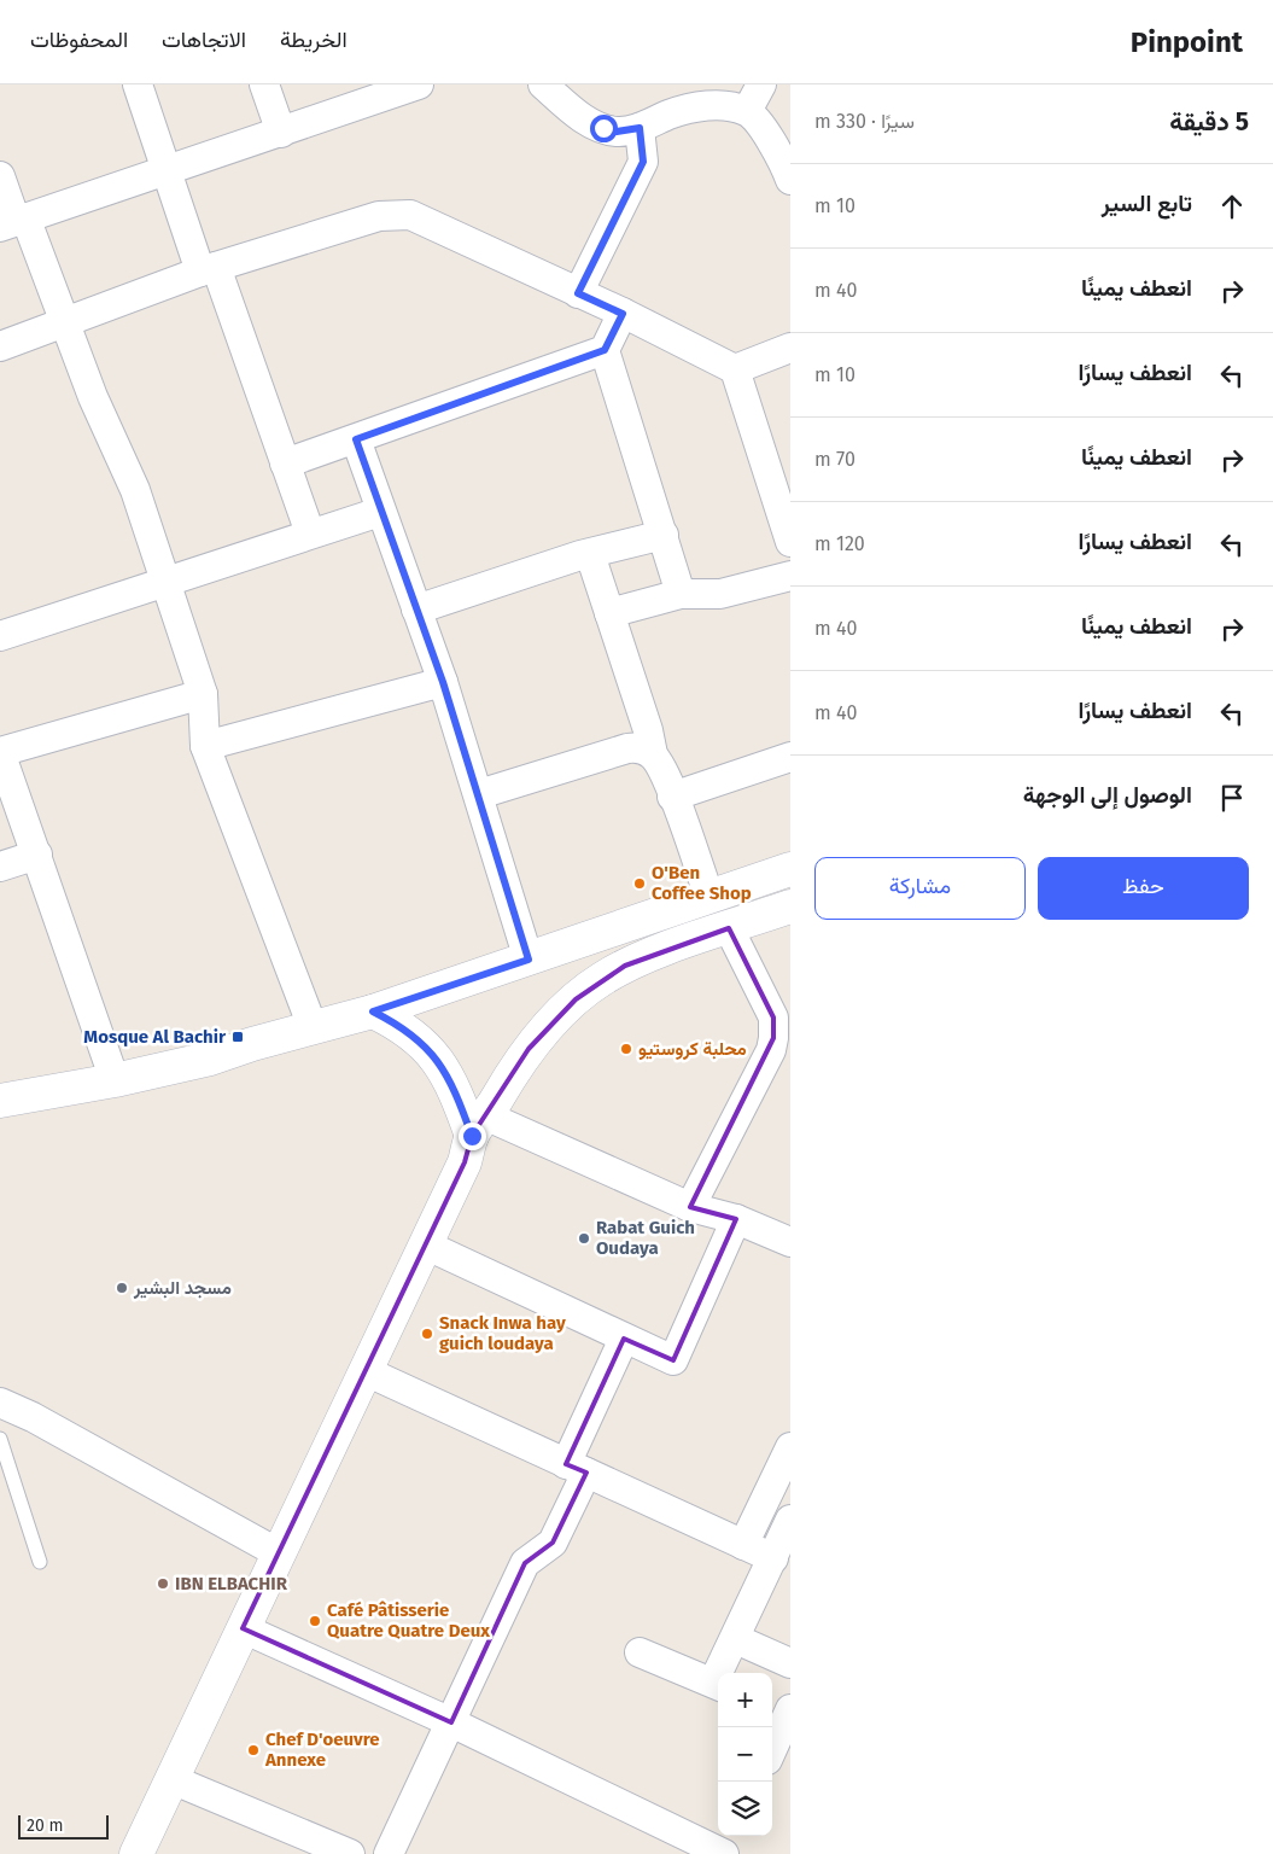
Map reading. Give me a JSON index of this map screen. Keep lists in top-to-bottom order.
{
  "places": {
    "other": [
      "O'Ben Coffee Shop",
      "محلبة كروستيو",
      "Rabat Guich Oudaya",
      "مسجد البشير",
      "Snack Inwa hay guich loudaya",
      "IBN ELBACHIR",
      "Café Pâtisserie Quatre Quatre Deux",
      "Chef D'oeuvre Annexe"
    ],
    "transit": ["Mosque Al Bachir"]
  },
  "scale_bar": "20 m",
  "page": {
    "header": "Pinpoint",
    "nav": ["الخريطة", "الاتجاهات", "المحفوظات"],
    "heading": ["5 دقيقة", "سيرًا · 330 m"],
    "list": [
      ["تابع السير", "10 m"],
      ["انعطف يمينًا", "40 m"],
      ["انعطف يسارًا", "10 m"],
      ["انعطف يمينًا", "70 m"],
      ["انعطف يسارًا", "120 m"],
      ["انعطف يمينًا", "40 m"],
      ["انعطف يسارًا", "40 m"],
      "الوصول إلى الوجهة"
    ],
    "buttons": ["حفظ", "مشاركة"],
    "map_buttons": ["+", "−"],
    "scale": "20 m"
  }
}
